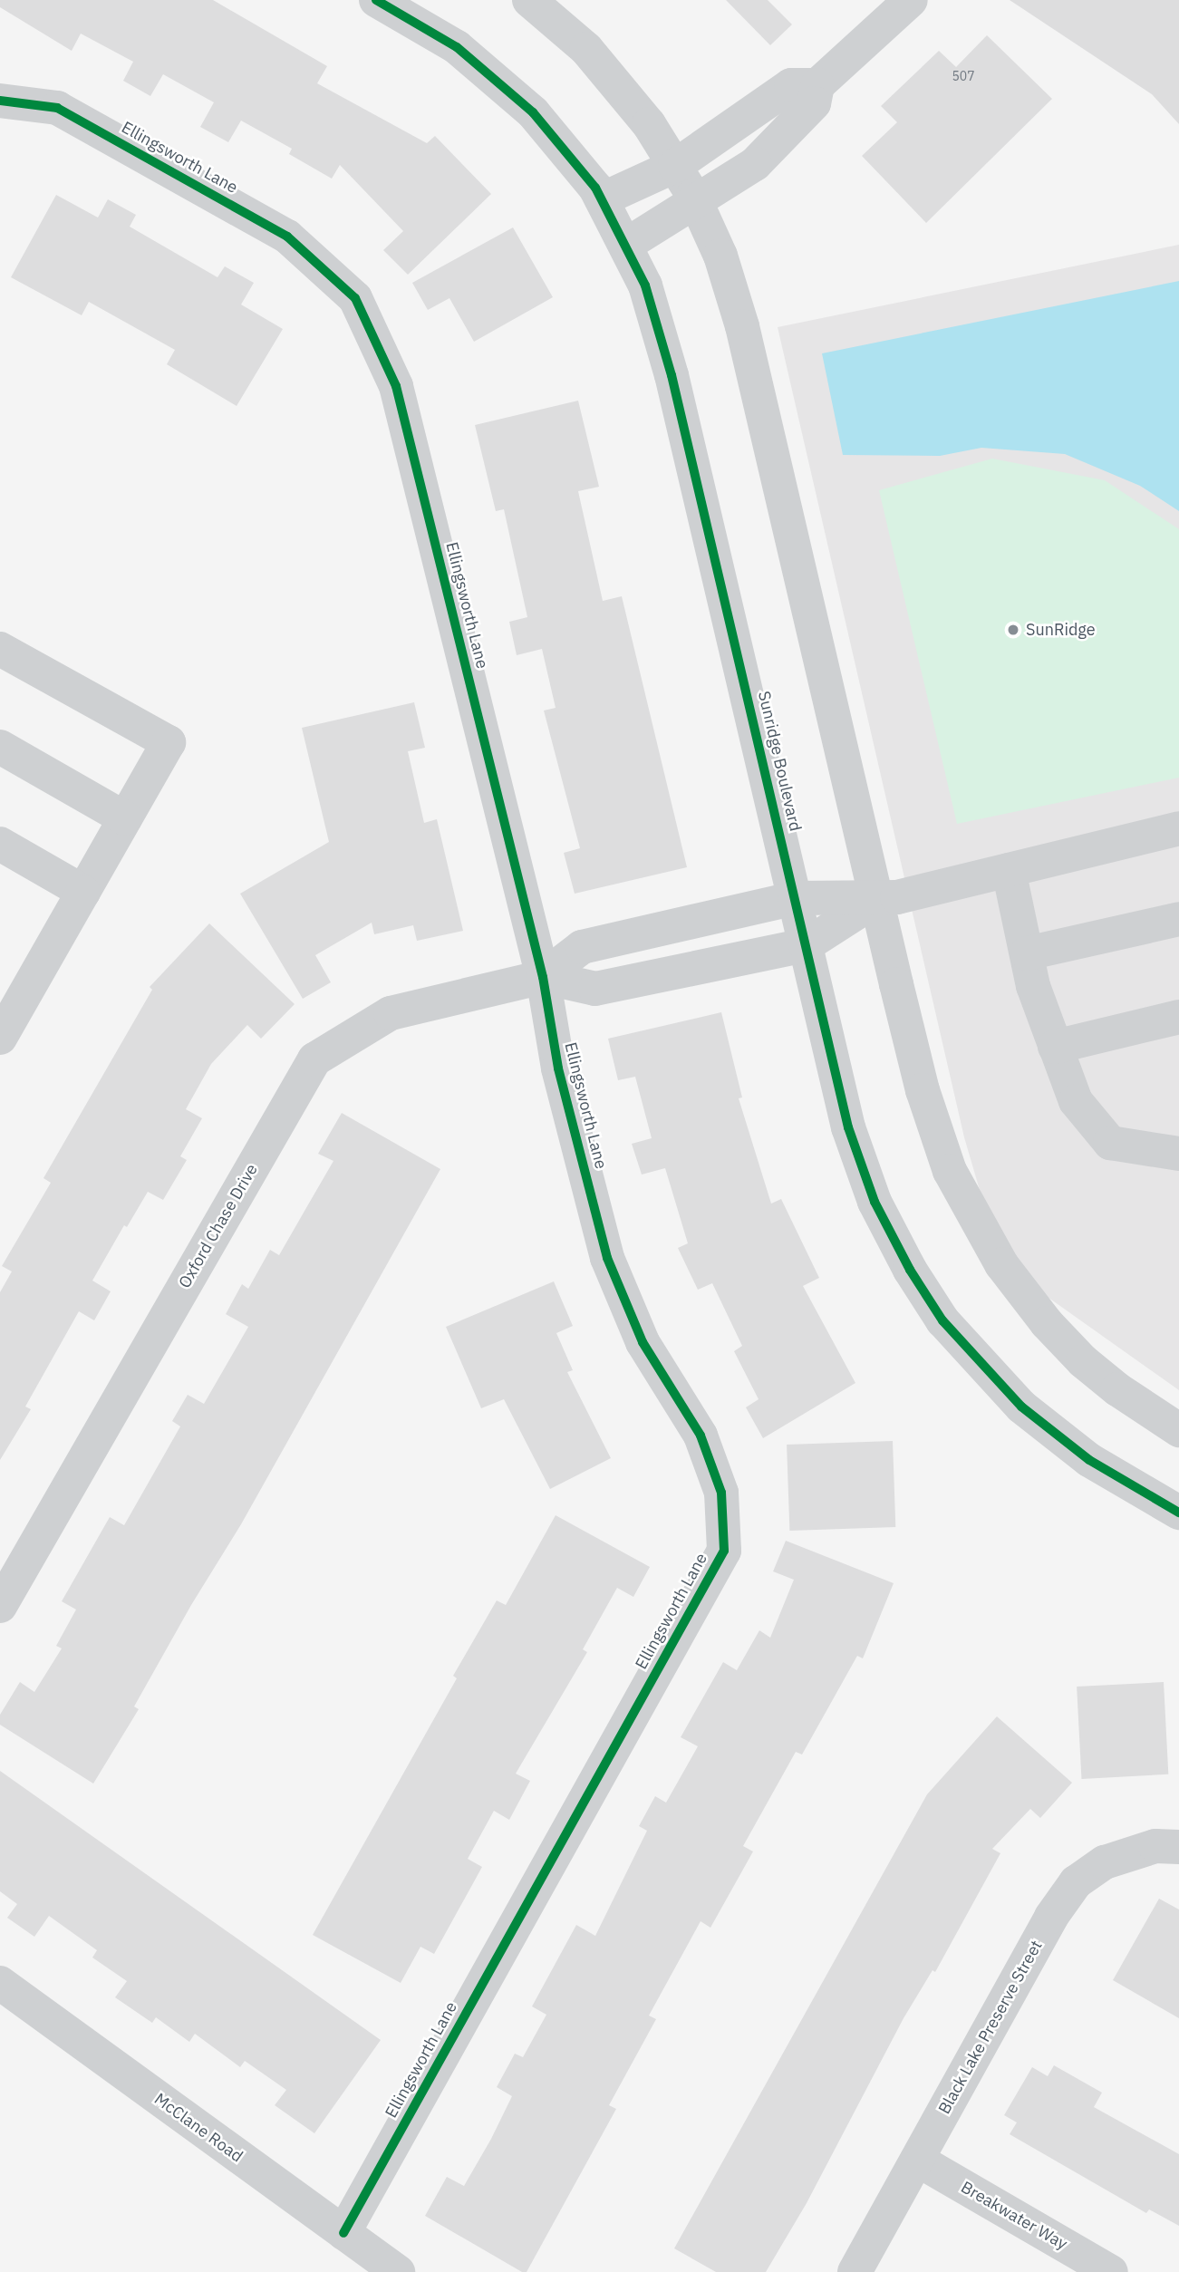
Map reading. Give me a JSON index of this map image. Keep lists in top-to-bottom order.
{
  "streets": {
    "street": [
      "Ellingsworth Lane",
      "Sunridge Boulevard",
      "Oxford Chase Drive",
      "Black Lake Preserve Street",
      "McClane Road",
      "Breakwater Way"
    ]
  },
  "crossings": [
    ["Ellingsworth Lane", "Oxford Chase Drive"],
    ["Ellingsworth Lane", "McClane Road"],
    ["Sunridge Boulevard", "Oxford Chase Drive"],
    ["Black Lake Preserve Street", "Breakwater Way"]
  ],
  "places": ["SunRidge"],
  "house_numbers": ["507"]
}
